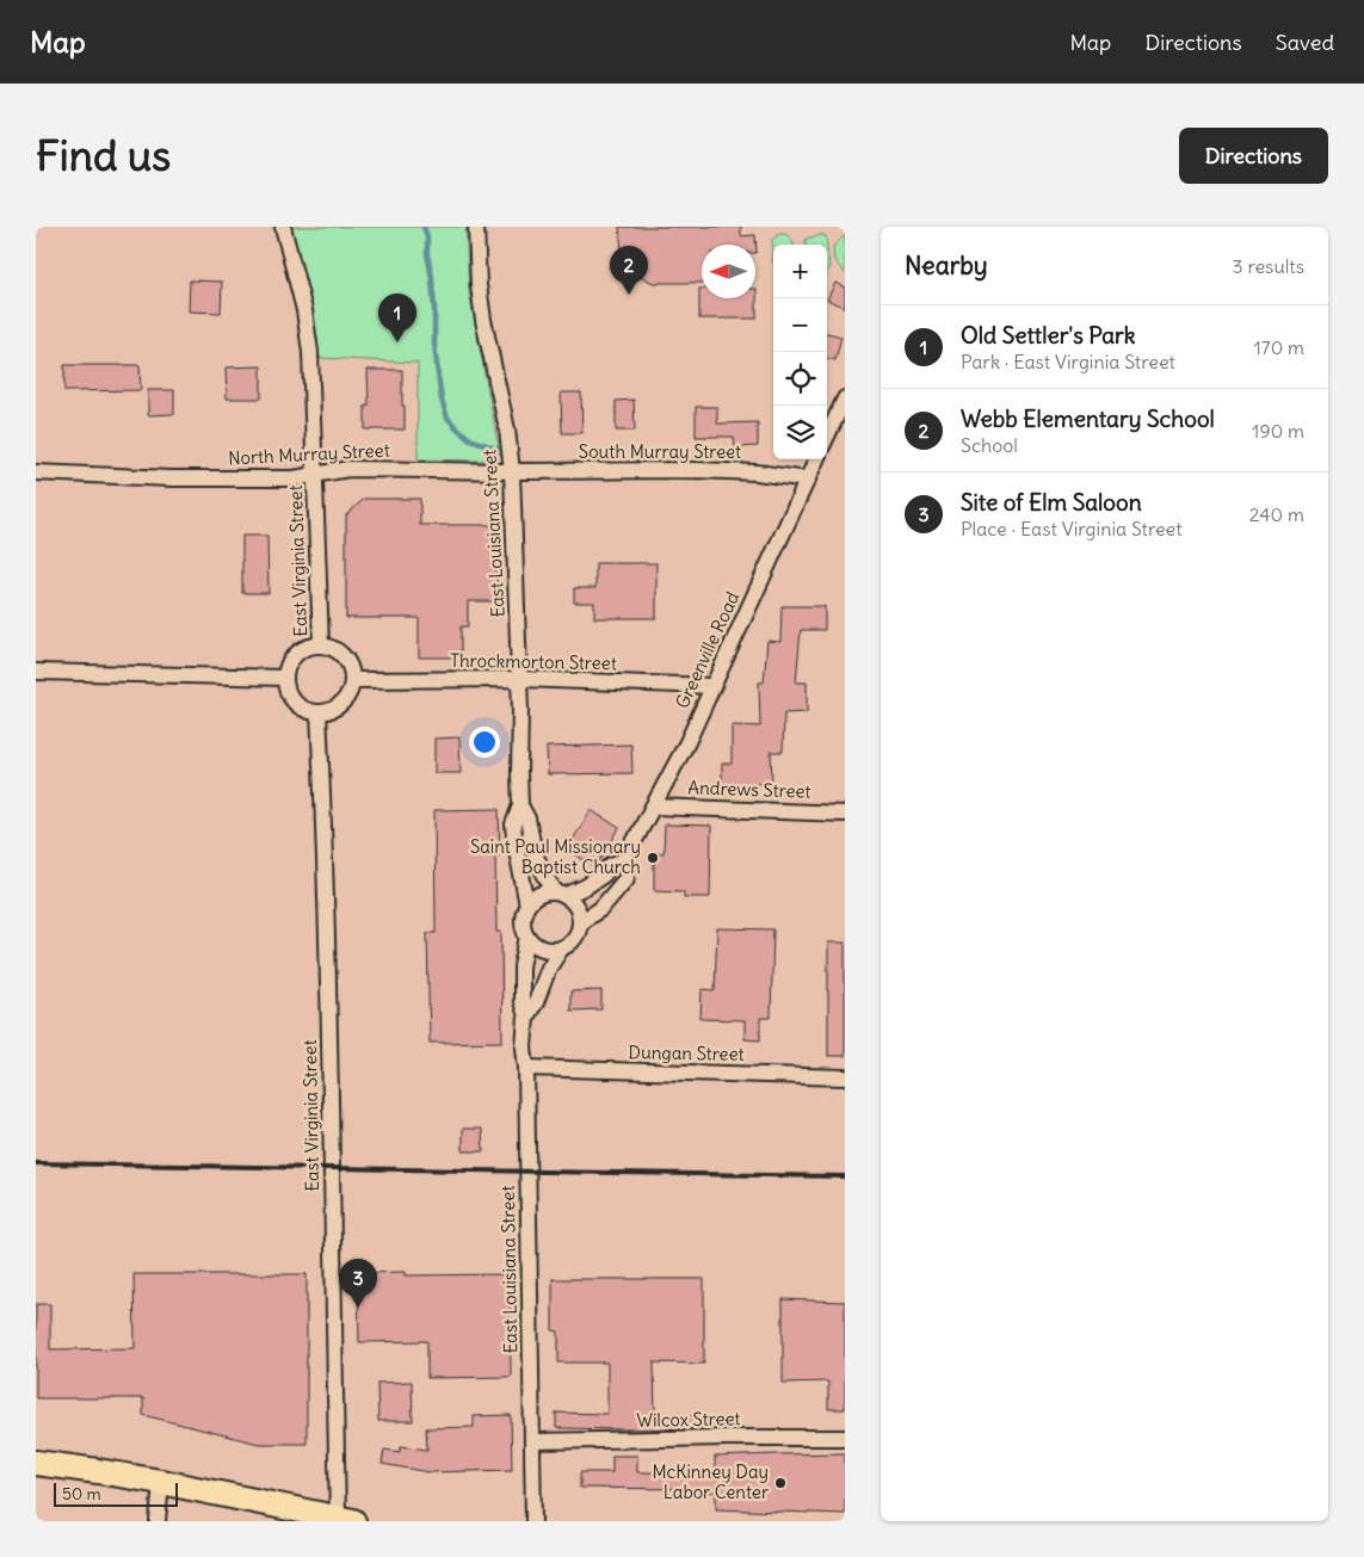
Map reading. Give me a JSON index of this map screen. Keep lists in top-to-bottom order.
{
  "streets": {
    "street": [
      "South Murray Street",
      "North Murray Street",
      "East Louisiana Street",
      "East Virginia Street",
      "Greenville Road",
      "Throckmorton Street",
      "Andrews Street",
      "Dungan Street",
      "Wilcox Street"
    ]
  },
  "crossings": [
    ["South Murray Street", "North Murray Street"],
    ["South Murray Street", "East Louisiana Street"],
    ["South Murray Street", "Greenville Road"],
    ["North Murray Street", "East Louisiana Street"],
    ["North Murray Street", "East Virginia Street"],
    ["East Louisiana Street", "Greenville Road"],
    ["East Louisiana Street", "Throckmorton Street"],
    ["East Louisiana Street", "Dungan Street"],
    ["East Louisiana Street", "Wilcox Street"],
    ["East Virginia Street", "Throckmorton Street"],
    ["Greenville Road", "Throckmorton Street"],
    ["Greenville Road", "Andrews Street"]
  ],
  "places": ["Saint Paul Missionary Baptist Church", "McKinney Day Labor Center"],
  "scale_bar": "50 m",
  "north": "left",
  "page": {
    "header": "Map",
    "nav": ["Map", "Directions", "Saved"],
    "buttons": "Directions",
    "title": "Find us",
    "heading": ["Nearby", "3 results"],
    "map_buttons": ["+", "−"],
    "pins": ["2", "1", "3"],
    "list": [
      {
        "mark": "1",
        "name": "Old Settler's Park",
        "note": "Park · East Virginia Street",
        "value": "170 m"
      },
      {
        "mark": "2",
        "name": "Webb Elementary School",
        "note": "School",
        "value": "190 m"
      },
      {
        "mark": "3",
        "name": "Site of Elm Saloon",
        "note": "Place · East Virginia Street",
        "value": "240 m"
      }
    ],
    "scale": "50 m"
  }
}
